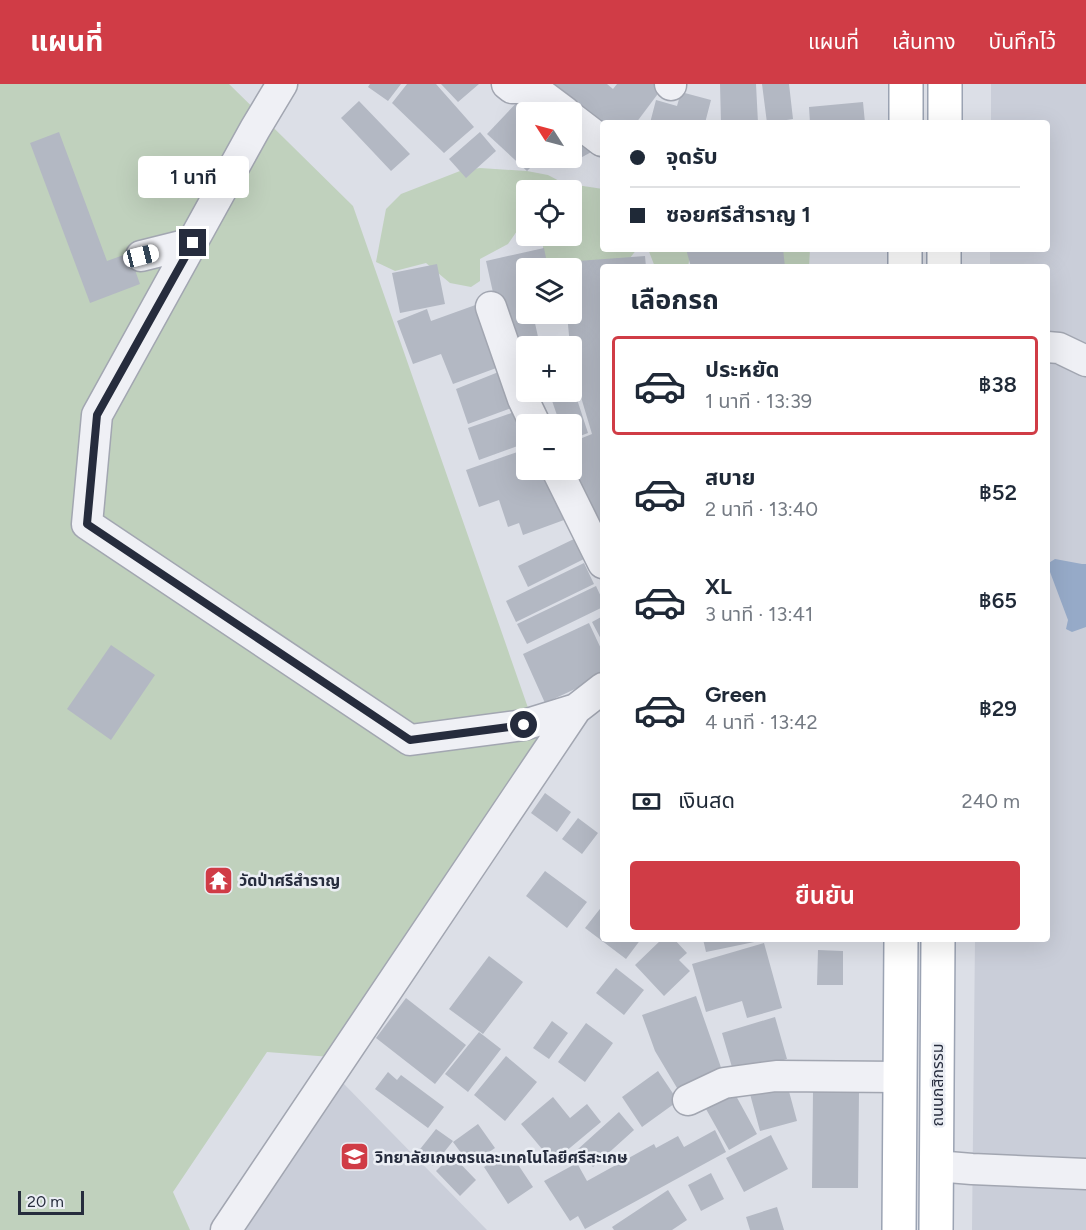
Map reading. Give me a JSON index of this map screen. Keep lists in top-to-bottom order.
{
  "streets": {
    "main road": ["ถนนกสิกรรม"]
  },
  "places": {
    "temple": ["วัดป่าศรีสำราญ"],
    "school or university": ["วิทยาลัยเกษตรและเทคโนโลยีศรีสะเกษ"]
  },
  "scale_bar": "20 m",
  "north": "top left",
  "page": {
    "header": "แผนที่",
    "nav": ["แผนที่", "เส้นทาง", "บันทึกไว้"],
    "map_buttons": ["+", "−"],
    "banner": ["จุดรับ", "ซอยศรีสำราญ 1"],
    "bubble": "1 นาที",
    "heading": "เลือกรถ",
    "list": [
      {
        "name": "ประหยัด",
        "note": "1 นาที · 13:39",
        "value": "฿38"
      },
      {
        "name": "สบาย",
        "note": "2 นาที · 13:40",
        "value": "฿52"
      },
      {
        "name": "XL",
        "note": "3 นาที · 13:41",
        "value": "฿65"
      },
      {
        "name": "Green",
        "note": "4 นาที · 13:42",
        "value": "฿29"
      }
    ],
    "pay": ["เงินสด", "240 m"],
    "buttons": "ยืนยัน",
    "scale": "20 m"
  }
}
